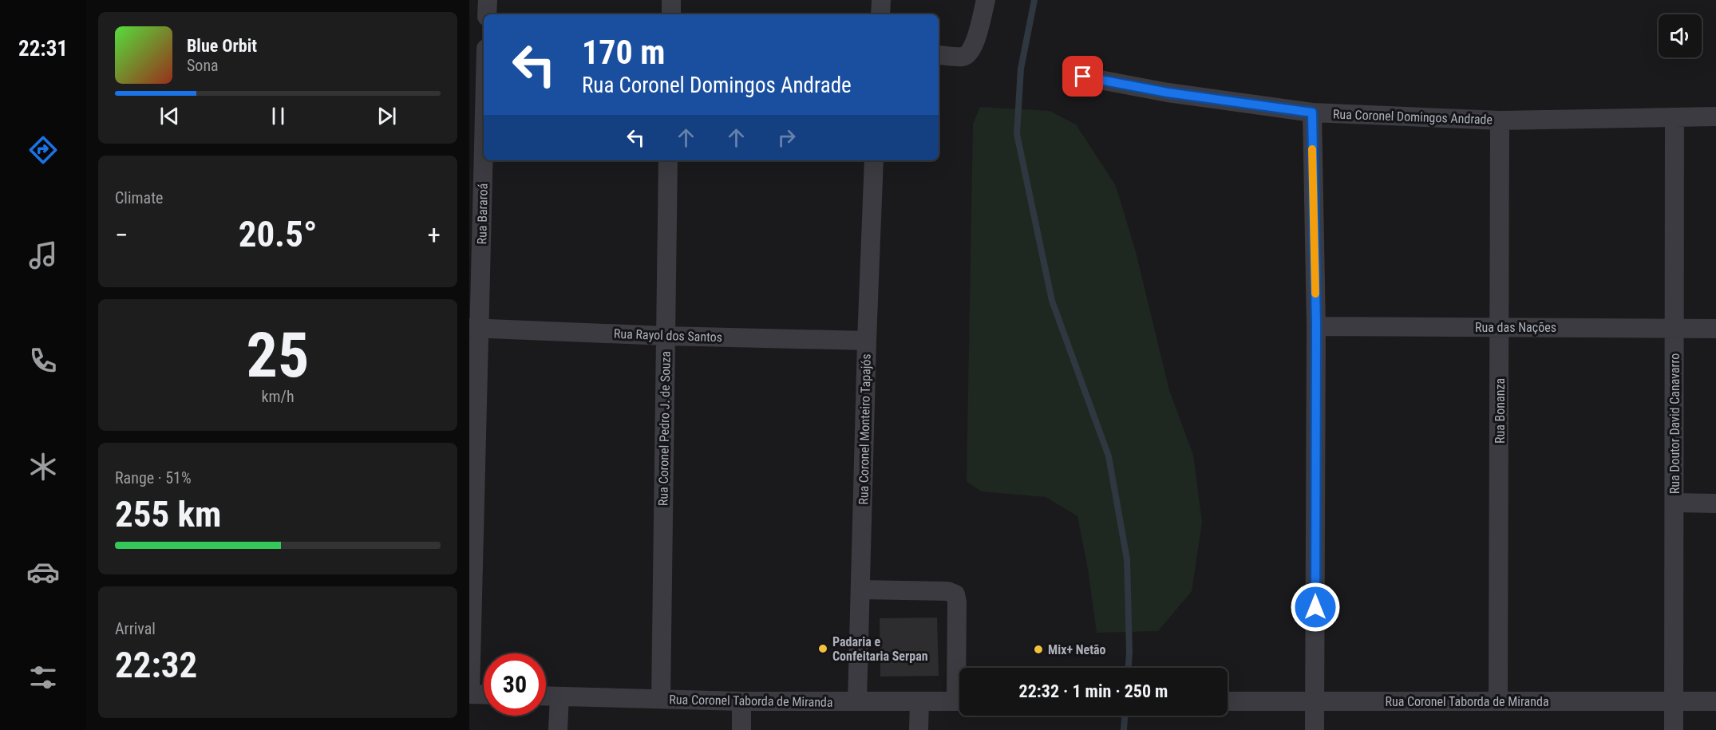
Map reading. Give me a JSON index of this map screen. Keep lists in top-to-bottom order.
{
  "streets": {
    "street": [
      "Rua Coronel Domingos Andrade",
      "Rua Bararoá",
      "Rua das Nações",
      "Rua Rayol dos Santos",
      "Rua Bonanza",
      "Rua Doutor David Canavarro",
      "Rua Coronel Pedro J. de Souza",
      "Rua Coronel Monteiro Tapajós",
      "Rua Coronel Taborda de Miranda"
    ]
  },
  "crossings": [
    ["Rua Coronel Domingos Andrade", "Rua Bonanza"],
    ["Rua Coronel Domingos Andrade", "Rua Doutor David Canavarro"],
    ["Rua Bararoá", "Rua Rayol dos Santos"],
    ["Rua das Nações", "Rua Bonanza"],
    ["Rua das Nações", "Rua Doutor David Canavarro"],
    ["Rua Rayol dos Santos", "Rua Coronel Pedro J. de Souza"],
    ["Rua Rayol dos Santos", "Rua Coronel Monteiro Tapajós"],
    ["Rua Bonanza", "Rua Coronel Taborda de Miranda"],
    ["Rua Doutor David Canavarro", "Rua Coronel Taborda de Miranda"],
    ["Rua Coronel Pedro J. de Souza", "Rua Coronel Taborda de Miranda"],
    ["Rua Coronel Monteiro Tapajós", "Rua Coronel Taborda de Miranda"]
  ],
  "places": ["Padaria e Confeitaria Serpan", "Mix+ Netão"],
  "page": {
    "tabs": "22:31",
    "turn": ["170 m", "Rua Coronel Domingos Andrade"],
    "song": ["Blue Orbit", "Sona"],
    "tile": [
      "Climate",
      ["25", "km/h"],
      ["Range · 51%", "255 km"],
      ["Arrival", "22:32"]
    ],
    "heat": ["−", "20.5°", "+"],
    "limit": "30",
    "trip": "22:32 · 1 min · 250 m"
  }
}
